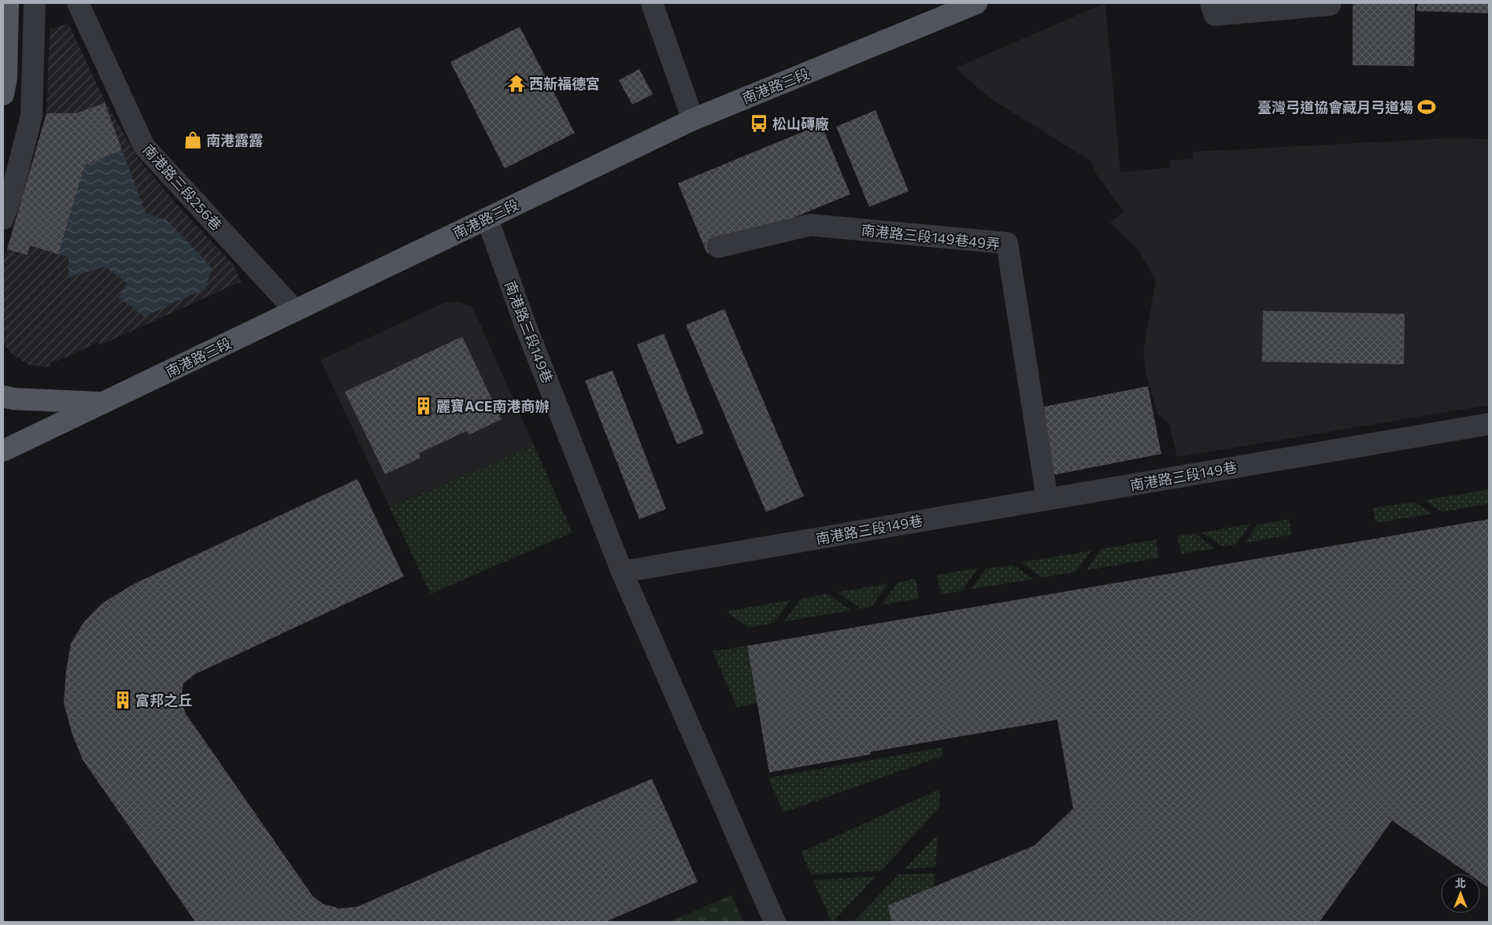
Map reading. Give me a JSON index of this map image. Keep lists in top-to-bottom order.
{
  "streets": {
    "main road": ["南港路三段"],
    "street": ["南港路三段256巷", "南港路三段149巷49弄", "南港路三段149巷"]
  },
  "crossings": [
    ["南港路三段", "南港路三段256巷"],
    ["南港路三段", "南港路三段149巷"],
    ["南港路三段149巷49弄", "南港路三段149巷"]
  ],
  "places": {
    "temple": ["西新福德宮"],
    "sports": ["臺灣弓道協會藏月弓道場"],
    "bus stop": ["松山磚廠"],
    "shop": ["南港露露"],
    "building": ["麗寶ACE南港商辦", "富邦之丘"]
  },
  "north": "top"
}
